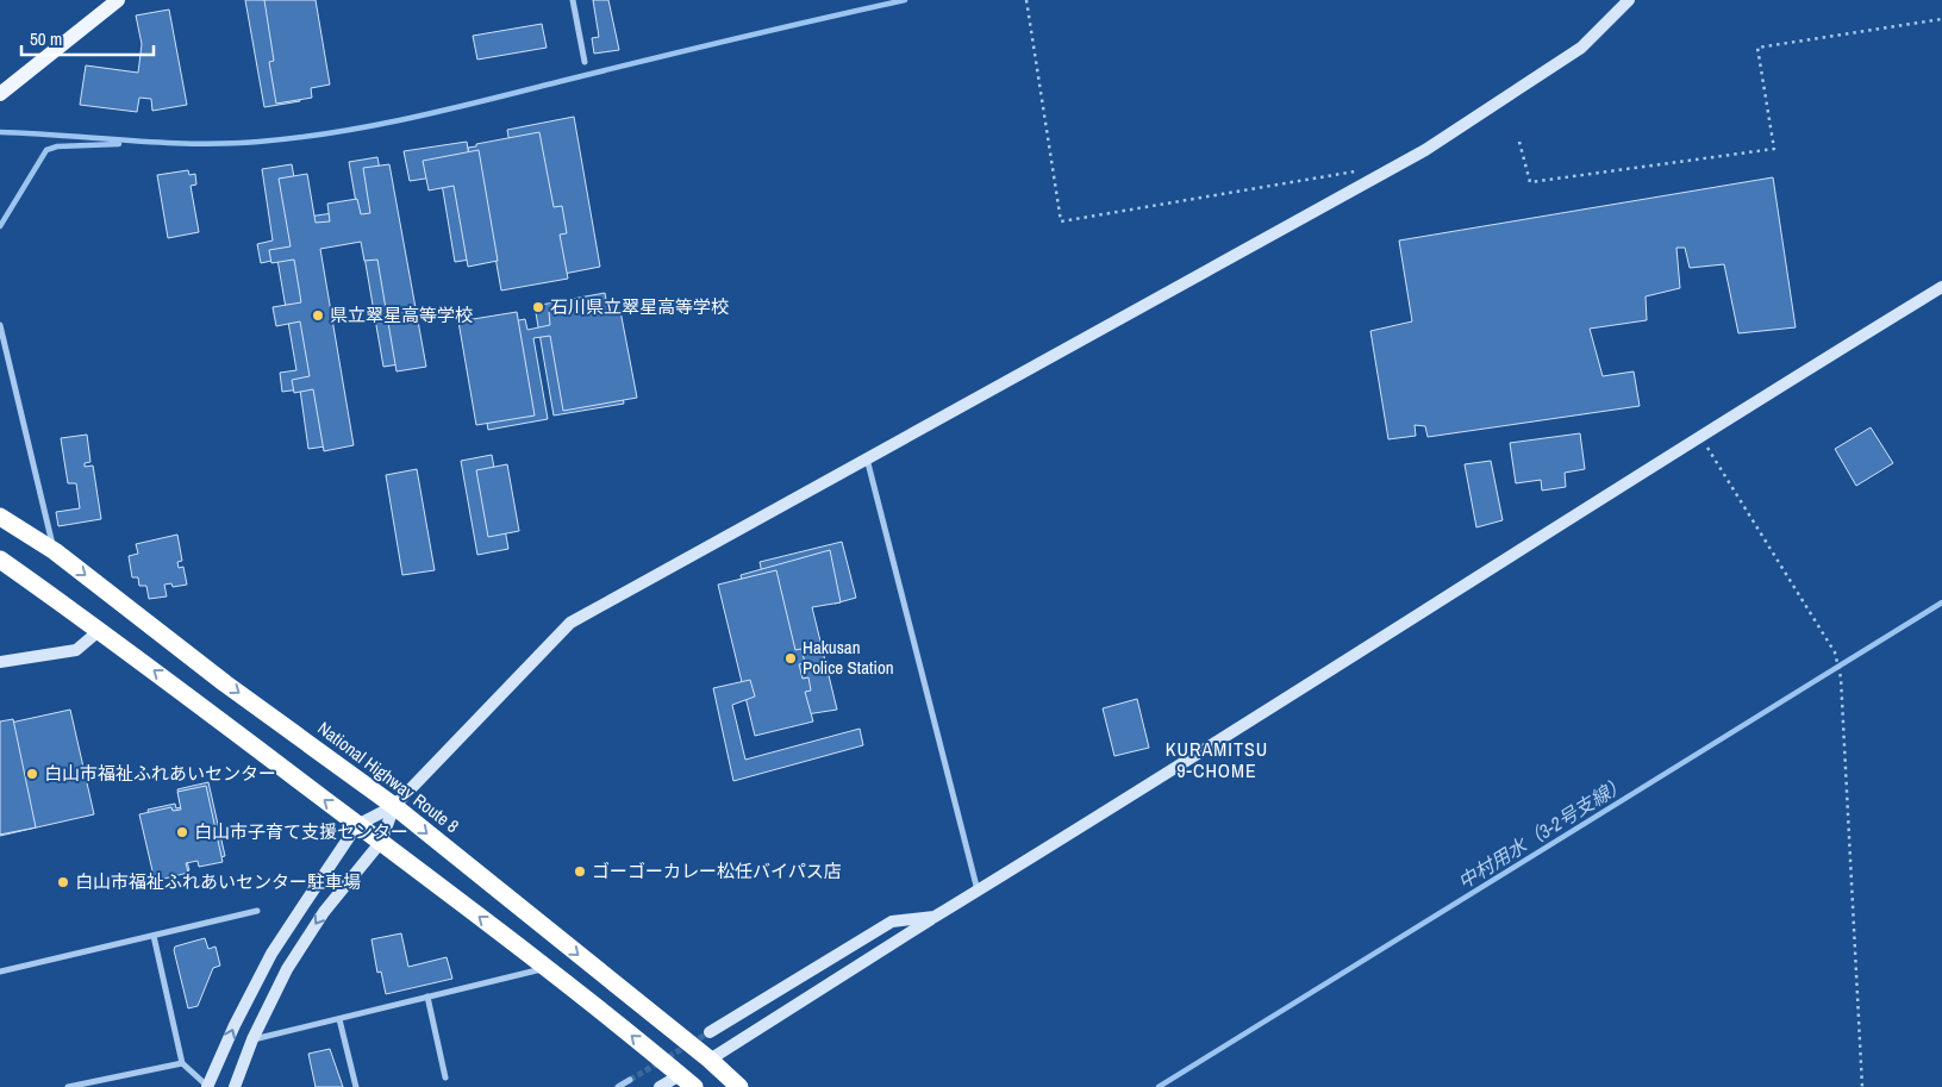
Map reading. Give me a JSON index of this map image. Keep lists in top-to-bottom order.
{
  "streets": {
    "highway": ["National Highway Route 8"]
  },
  "districts": ["KURAMITSU 9-CHOME"],
  "water": ["中村用水（3-2号支線）"],
  "places": [
    "石川県立翠星高等学校",
    "県立翠星高等学校",
    "Hakusan Police Station",
    "白山市福祉ふれあいセンター",
    "白山市子育て支援センター",
    "ゴーゴーカレー松任バイパス店",
    "白山市福祉ふれあいセンター駐車場"
  ],
  "scale_bar": "50 m"
}
